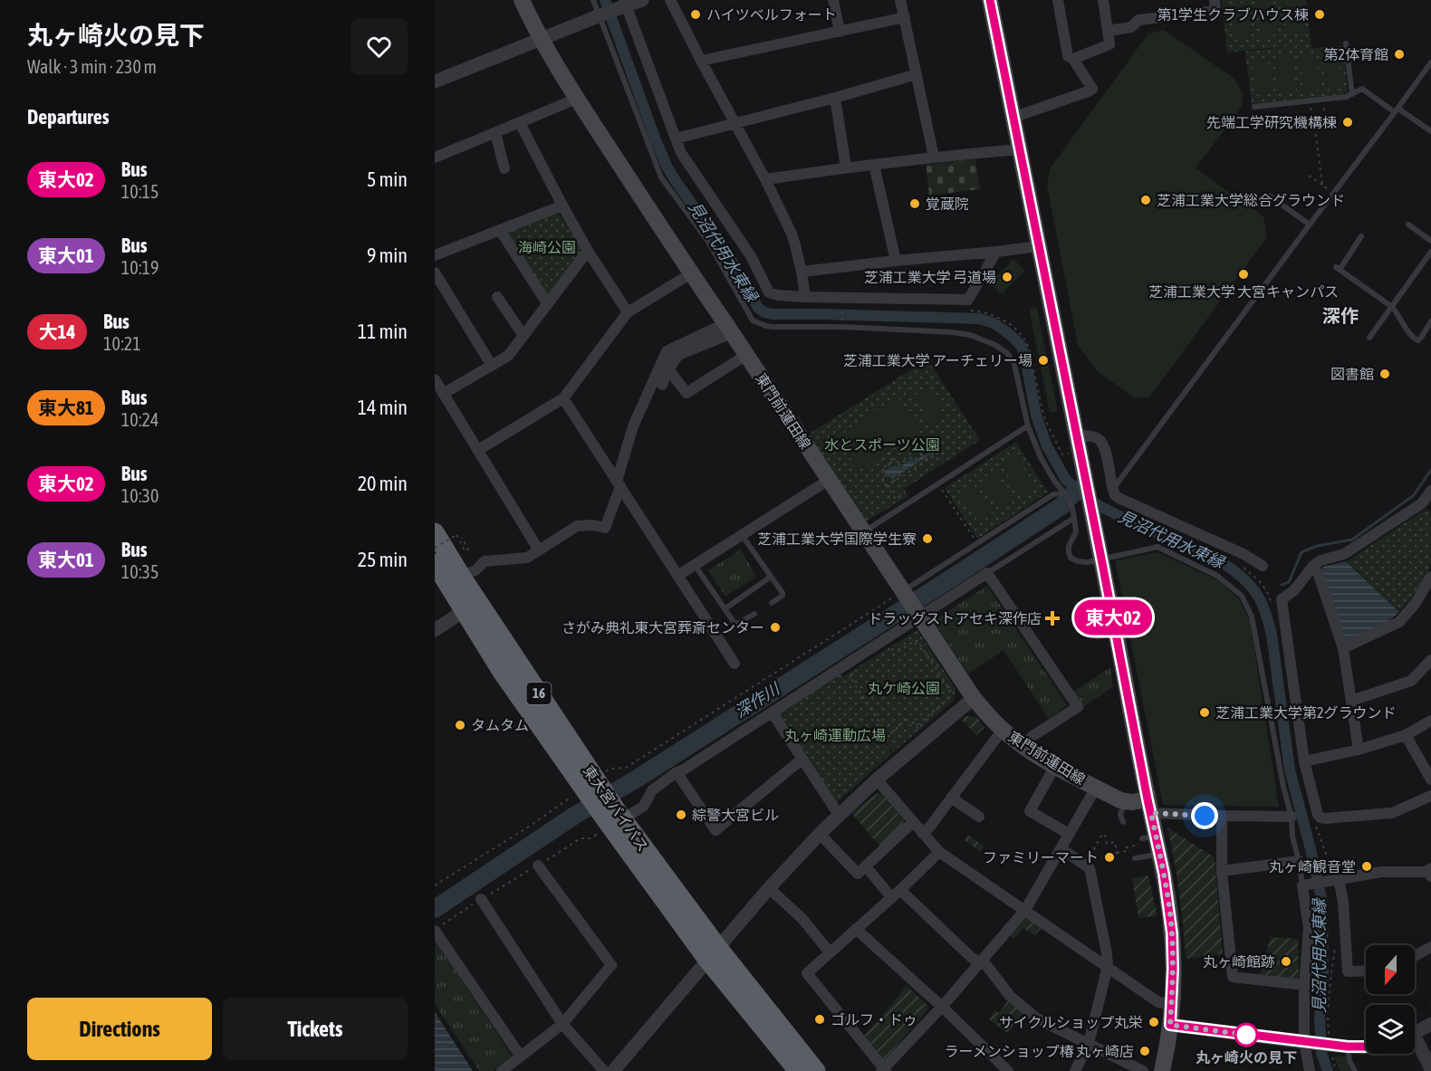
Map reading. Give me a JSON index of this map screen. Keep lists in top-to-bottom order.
{
  "streets": {
    "highway": ["16", "東大宮バイパス"],
    "main road": ["東門前蓮田線"]
  },
  "districts": ["深作"],
  "water": ["見沼代用水東縁", "深作川"],
  "parks": [
    "海崎公園",
    "水とスポーツ公園",
    "丸ケ崎公園",
    "丸ヶ崎運動広場"
  ],
  "places": {
    "other": [
      "ハイツベルフォート",
      "第1学生クラブハウス棟",
      "第2体育館",
      "先端工学研究機構棟",
      "芝浦工業大学総合グラウンド",
      "覚蔵院",
      "芝浦工業大学 大宮キャンパス",
      "芝浦工業大学 弓道場",
      "芝浦工業大学 アーチェリー場",
      "図書館",
      "芝浦工業大学国際学生寮",
      "さがみ典礼東大宮葬斎センター",
      "芝浦工業大学第2グラウンド",
      "タムタム",
      "綜警大宮ビル",
      "ファミリーマート",
      "丸ヶ崎観音堂",
      "丸ヶ崎館跡",
      "ゴルフ・ドゥ",
      "サイクルショップ丸栄",
      "丸ヶ崎火の見下",
      "ラーメンショップ椿 丸ヶ崎店"
    ],
    "health": ["ドラッグストアセキ深作店"]
  },
  "lines": ["bus line 東大02"],
  "north": "bottom",
  "page": {
    "heading": [
      ["丸ヶ崎火の見下", "Walk · 3 min · 230 m"],
      "Departures"
    ],
    "on_map": "東大02",
    "list": [
      {
        "mark": "東大02",
        "name": "Bus",
        "note": "10:15",
        "value": "5 min"
      },
      {
        "mark": "東大01",
        "name": "Bus",
        "note": "10:19",
        "value": "9 min"
      },
      {
        "mark": "大14",
        "name": "Bus",
        "note": "10:21",
        "value": "11 min"
      },
      {
        "mark": "東大81",
        "name": "Bus",
        "note": "10:24",
        "value": "14 min"
      },
      {
        "mark": "東大02",
        "name": "Bus",
        "note": "10:30",
        "value": "20 min"
      },
      {
        "mark": "東大01",
        "name": "Bus",
        "note": "10:35",
        "value": "25 min"
      }
    ],
    "buttons": ["Directions", "Tickets"]
  }
}
